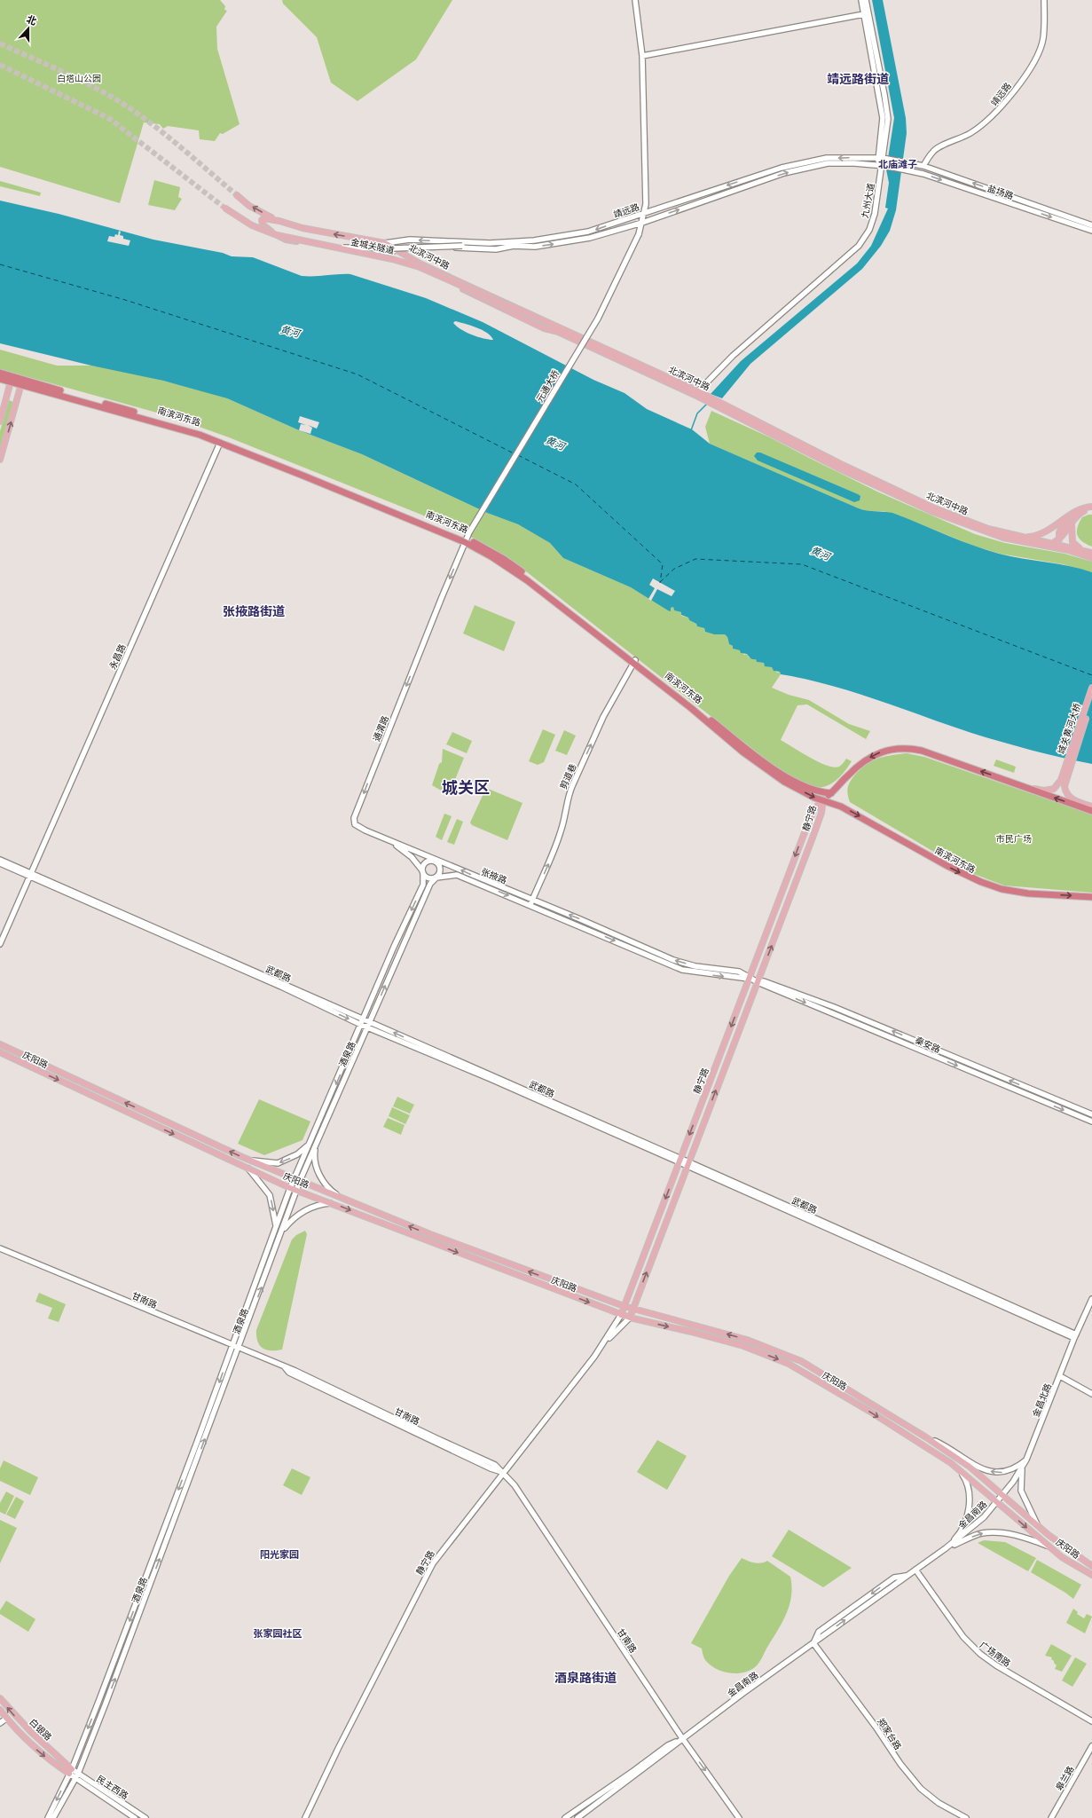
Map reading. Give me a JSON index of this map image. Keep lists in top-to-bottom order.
{
  "streets": {
    "highway": ["南滨河东路"],
    "main road": [
      "靖远路",
      "盐场路",
      "九州大道",
      "金城关隧道",
      "北滨河中路",
      "元通大桥",
      "永昌路",
      "通渭路",
      "城关黄河大桥",
      "剪道巷",
      "静宁路",
      "张掖路",
      "武都路",
      "秦安路",
      "酒泉路",
      "庆阳路",
      "甘南路",
      "金昌北路",
      "金昌南路",
      "广场南路",
      "白银路",
      "郑家台路",
      "皋兰路",
      "民主西路"
    ]
  },
  "crossings": [
    ["靖远路", "盐场路"],
    ["靖远路", "九州大道"],
    ["靖远路", "北滨河中路"],
    ["靖远路", "元通大桥"],
    ["九州大道", "北滨河中路"],
    ["金城关隧道", "北滨河中路"],
    ["元通大桥", "南滨河东路"],
    ["元通大桥", "通渭路"],
    ["南滨河东路", "永昌路"],
    ["南滨河东路", "通渭路"],
    ["南滨河东路", "剪道巷"],
    ["南滨河东路", "静宁路"],
    ["永昌路", "武都路"],
    ["通渭路", "张掖路"],
    ["剪道巷", "张掖路"],
    ["剪道巷", "秦安路"],
    ["静宁路", "武都路"],
    ["静宁路", "秦安路"],
    ["静宁路", "庆阳路"],
    ["静宁路", "甘南路"],
    ["张掖路", "秦安路"],
    ["武都路", "酒泉路"],
    ["武都路", "金昌北路"],
    ["酒泉路", "庆阳路"],
    ["酒泉路", "甘南路"],
    ["酒泉路", "白银路"],
    ["酒泉路", "民主西路"],
    ["庆阳路", "金昌北路"],
    ["庆阳路", "金昌南路"],
    ["甘南路", "金昌南路"],
    ["金昌北路", "金昌南路"],
    ["金昌南路", "广场南路"],
    ["金昌南路", "郑家台路"],
    ["白银路", "民主西路"]
  ],
  "one_way": ["通渭路", "剪道巷"],
  "districts": [
    "靖远路街道",
    "北庙滩子",
    "张掖路街道",
    "城关区",
    "阳光家园",
    "张家园社区",
    "酒泉路街道"
  ],
  "water": ["黄河"],
  "parks": ["白塔山公园", "市民广场"],
  "north": "top"
}
